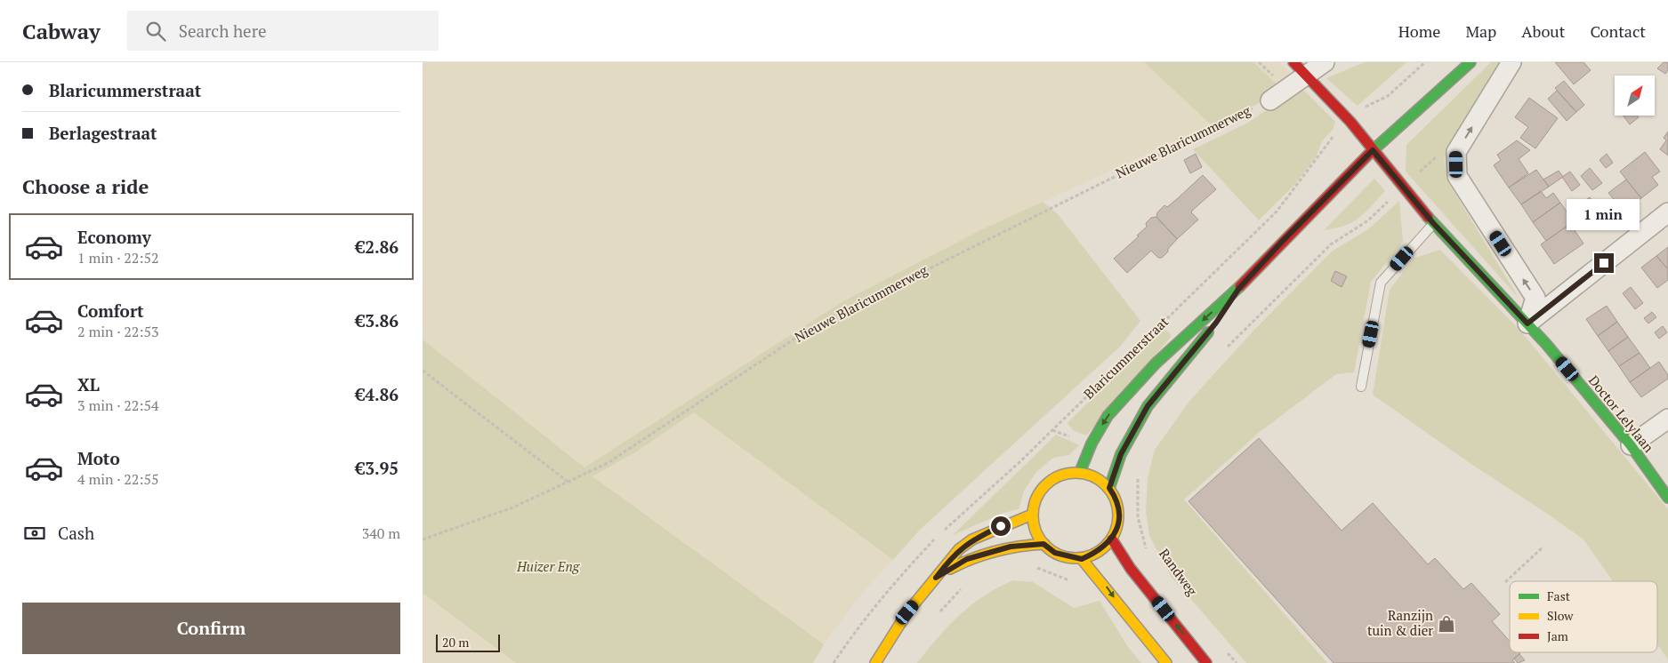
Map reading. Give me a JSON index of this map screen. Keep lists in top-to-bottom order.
{
  "streets": {
    "main road": ["Blaricummerstraat", "Doctor Lelylaan"],
    "path": ["Nieuwe Blaricummerweg", "Randweg"]
  },
  "crossings": [
    ["Blaricummerstraat", "Doctor Lelylaan"],
    ["Blaricummerstraat", "Randweg"]
  ],
  "parks": ["Huizer Eng"],
  "places": {
    "shop": ["Ranzijn tuin & dier"]
  },
  "legend": ["Fast", "Slow", "Jam"],
  "scale_bar": "20 m",
  "north": "top right",
  "page": {
    "header": "Cabway",
    "search": "Search here",
    "nav": [
      "Home",
      "Map",
      "About",
      "Contact"
    ],
    "banner": ["Blaricummerstraat", "Berlagestraat"],
    "heading": "Choose a ride",
    "bubble": "1 min",
    "list": [
      {
        "name": "Economy",
        "note": "1 min · 22:52",
        "value": "€2.86"
      },
      {
        "name": "Comfort",
        "note": "2 min · 22:53",
        "value": "€3.86"
      },
      {
        "name": "XL",
        "note": "3 min · 22:54",
        "value": "€4.86"
      },
      {
        "name": "Moto",
        "note": "4 min · 22:55",
        "value": "€3.95"
      }
    ],
    "pay": ["Cash", "340 m"],
    "buttons": "Confirm",
    "scale": "20 m"
  }
}
